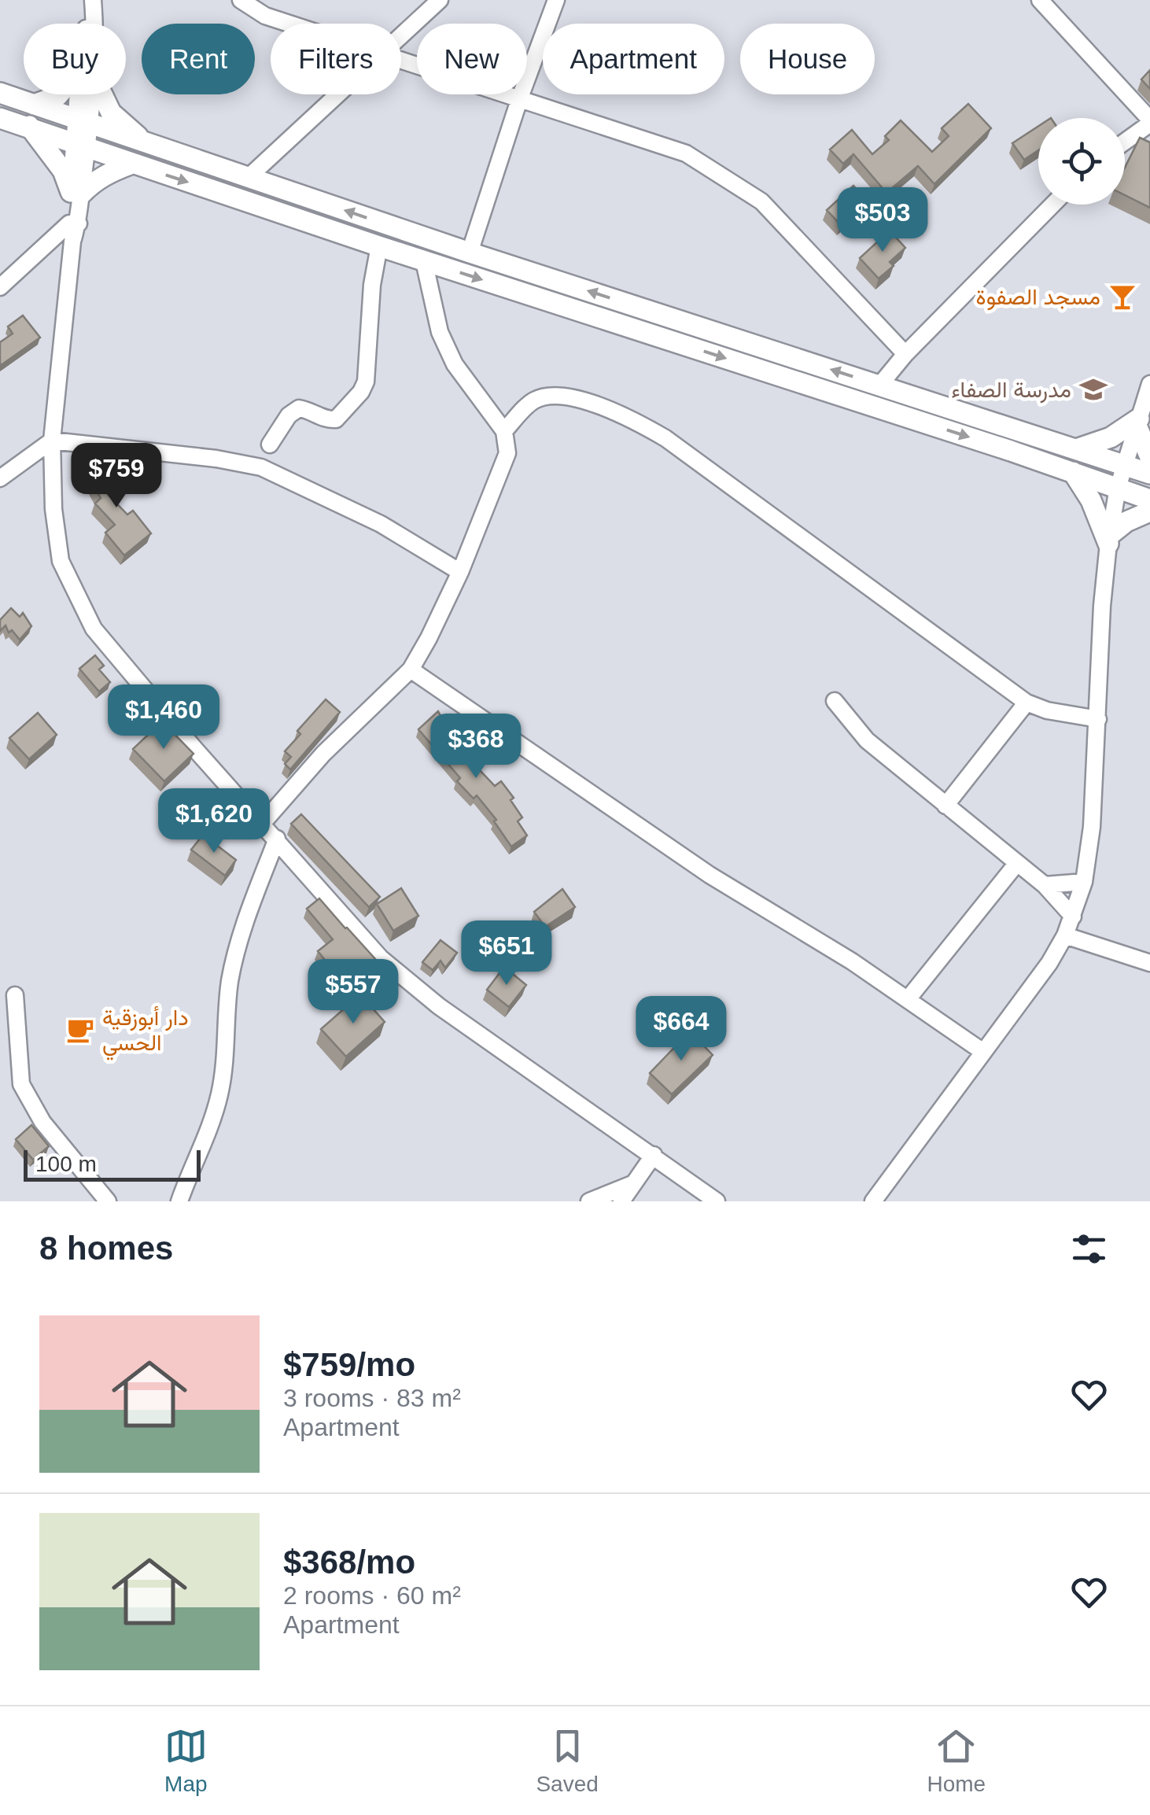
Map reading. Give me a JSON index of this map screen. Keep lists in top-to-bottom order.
{
  "places": {
    "bar": ["مسجد الصفوة"],
    "school or university": ["مدرسة الصفاء"],
    "cafe": ["دار أبوزقية الحسي"]
  },
  "scale_bar": "100 m",
  "page": {
    "chip": [
      "Buy",
      "Rent",
      "Filters",
      "New",
      "Apartment",
      "House"
    ],
    "price": [
      "$503",
      "$759",
      "$1,460",
      "$368",
      "$1,620",
      "$651",
      "$557",
      "$664"
    ],
    "scale": "100 m",
    "heading": "8 homes",
    "list": [
      {
        "name": "$759/mo",
        "note": "3 rooms · 83 m² · Apartment"
      },
      {
        "name": "$368/mo",
        "note": "2 rooms · 60 m² · Apartment"
      }
    ],
    "tabs": ["Map", "Saved", "Home"]
  }
}
